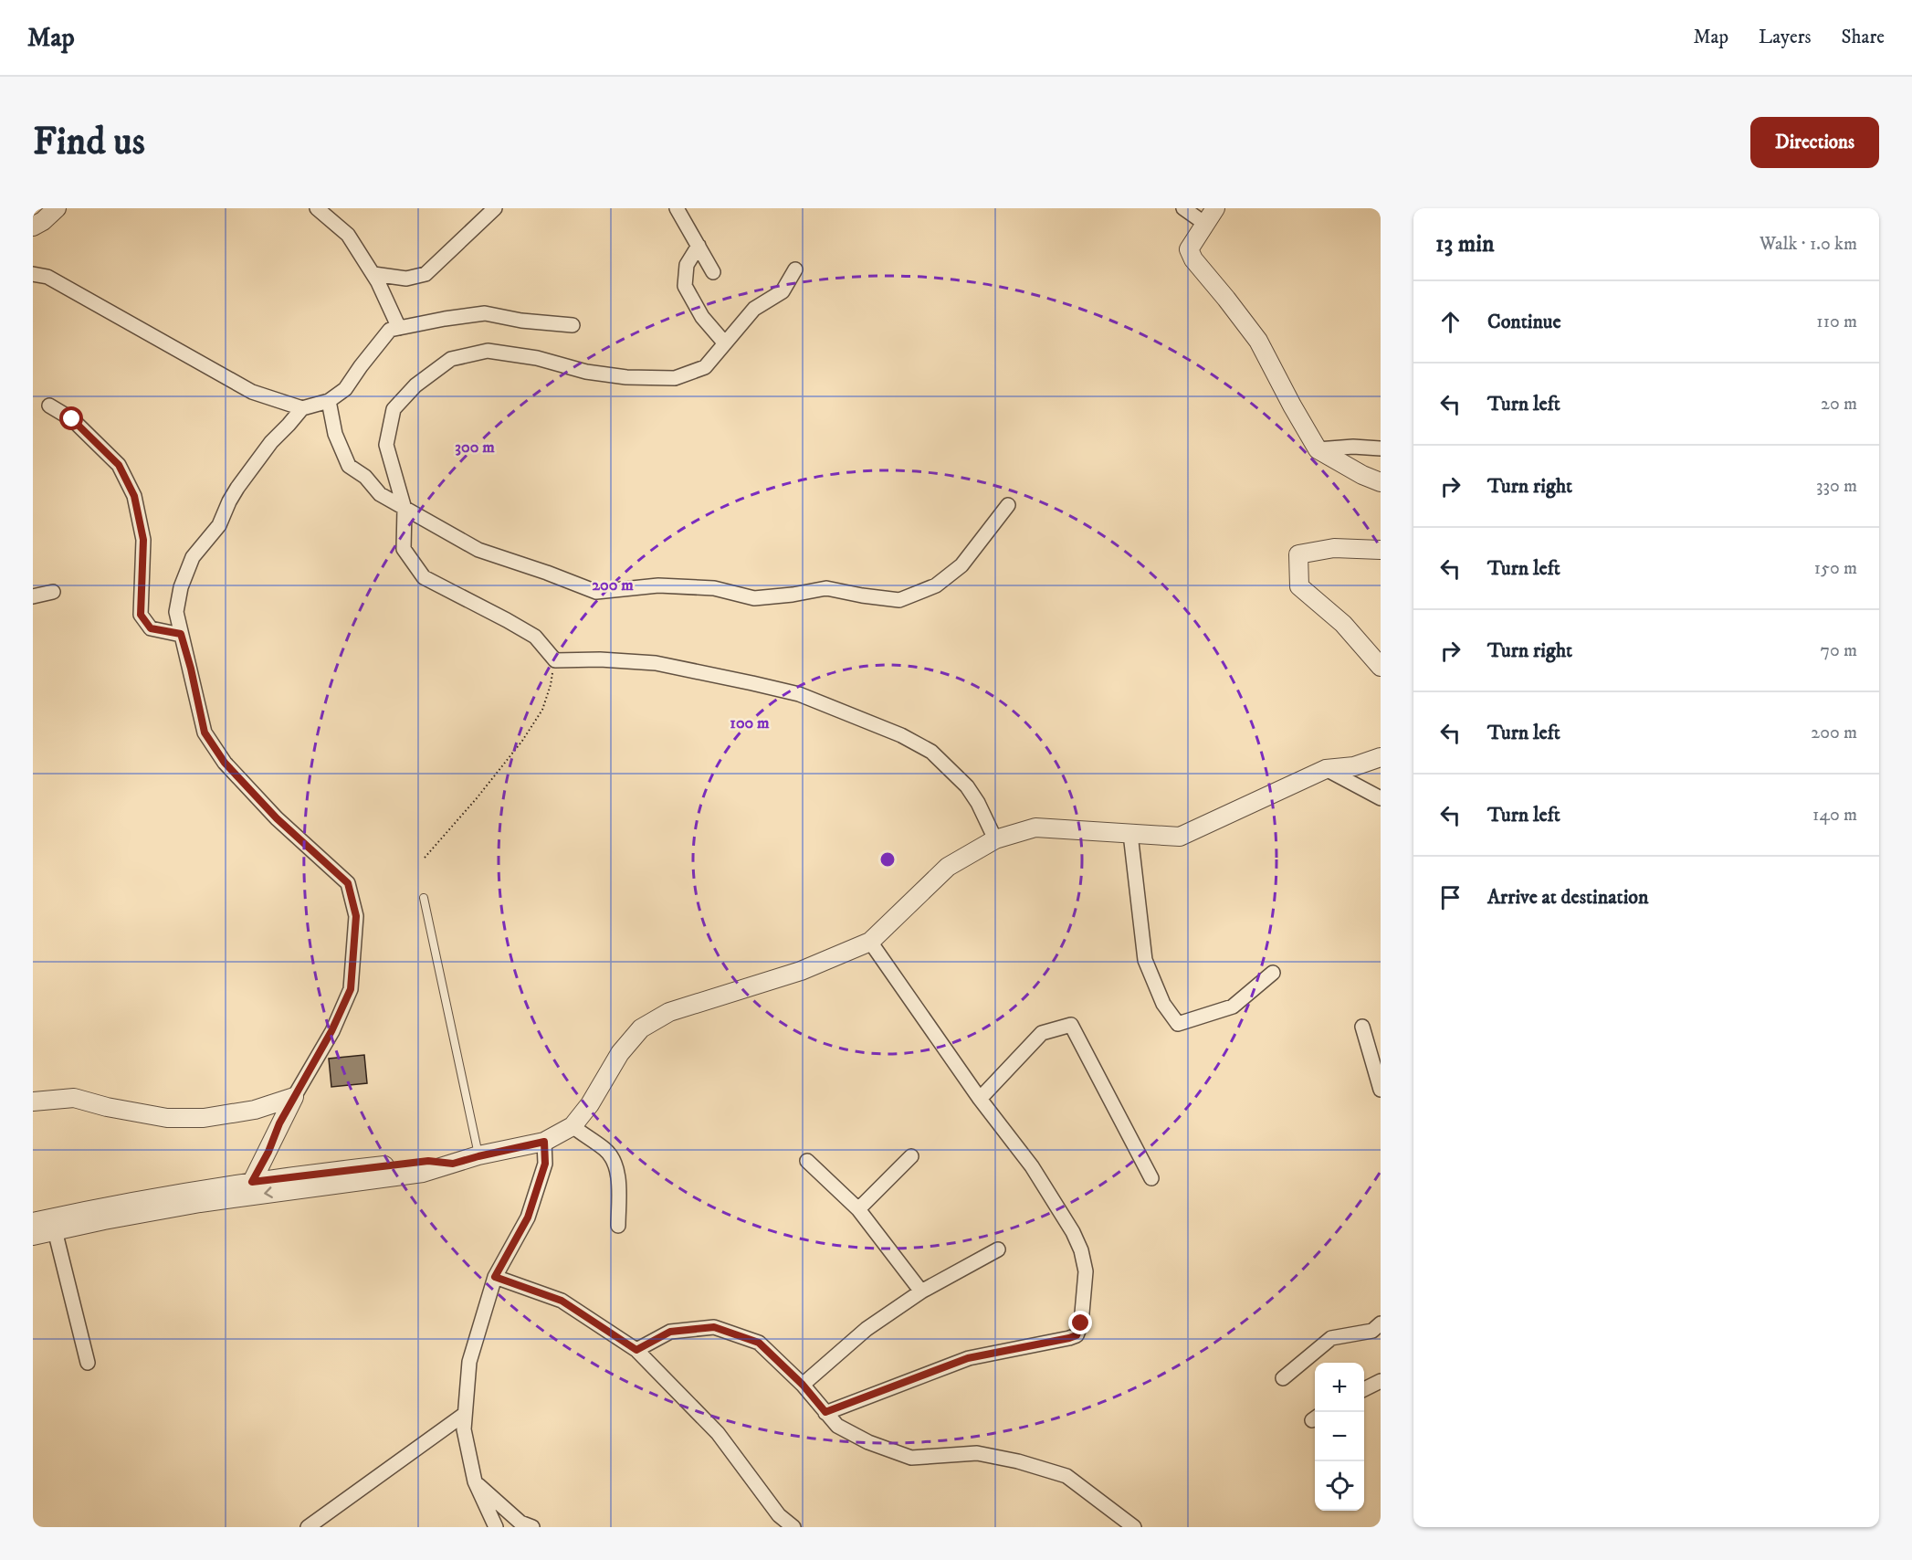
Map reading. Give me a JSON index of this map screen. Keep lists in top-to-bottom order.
{
  "page": {
    "header": "Map",
    "nav": ["Map", "Layers", "Share"],
    "buttons": "Directions",
    "title": "Find us",
    "heading": ["13 min", "Walk · 1.0 km"],
    "list": [
      ["Continue", "110 m"],
      ["Turn left", "20 m"],
      ["Turn right", "330 m"],
      ["Turn left", "150 m"],
      ["Turn right", "70 m"],
      ["Turn left", "200 m"],
      ["Turn left", "140 m"],
      "Arrive at destination"
    ],
    "map_buttons": ["+", "−"]
  },
  "rings": ["300 m", "200 m", "100 m"]
}
